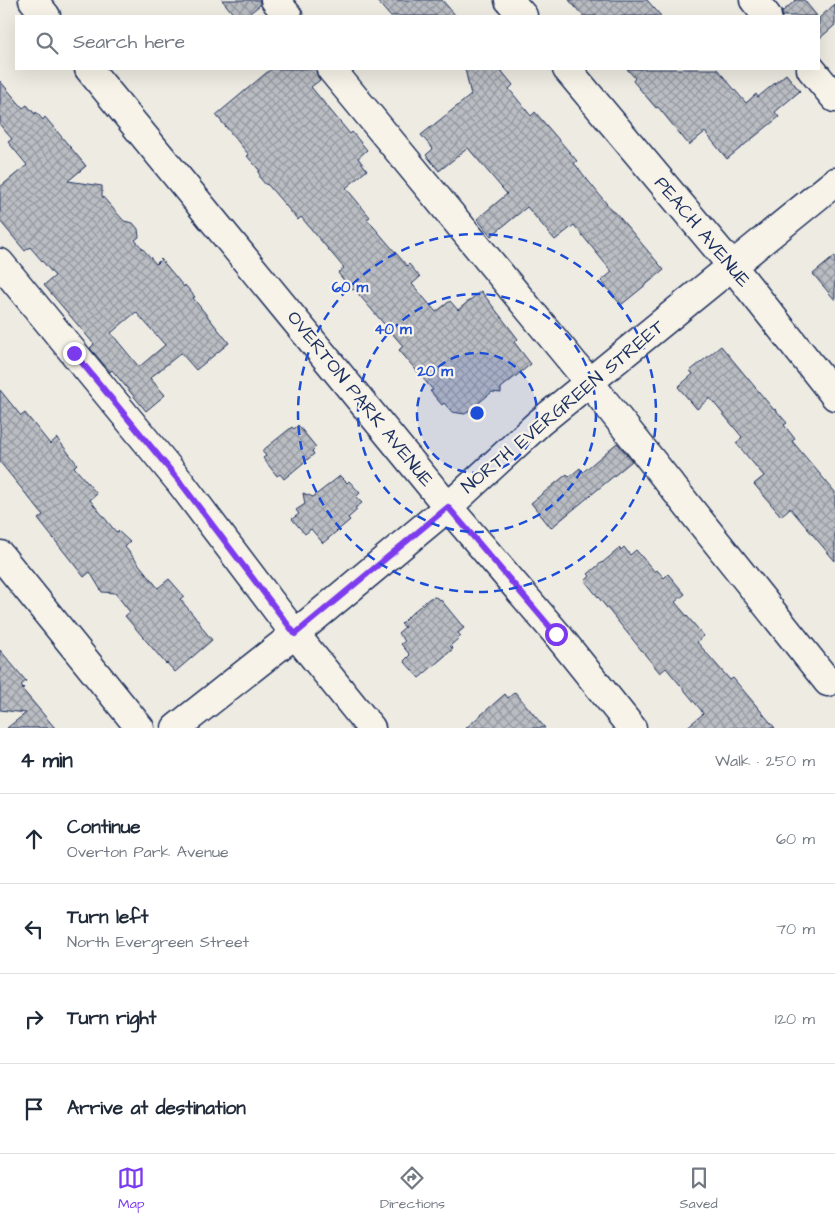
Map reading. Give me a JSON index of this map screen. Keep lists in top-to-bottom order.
{
  "streets": {
    "street": ["PEACH AVENUE", "OVERTON PARK AVENUE", "NORTH EVERGREEN STREET"]
  },
  "crossings": [
    ["PEACH AVENUE", "NORTH EVERGREEN STREET"],
    ["OVERTON PARK AVENUE", "NORTH EVERGREEN STREET"]
  ],
  "page": {
    "search": "Search here",
    "heading": ["4 min", "Walk · 250 m"],
    "list": [
      ["Continue", "Overton Park Avenue", "60 m"],
      ["Turn left", "North Evergreen Street", "70 m"],
      ["Turn right", "120 m"],
      "Arrive at destination"
    ],
    "nav": ["Map", "Directions", "Saved"]
  },
  "rings": ["60 m", "40 m", "20 m"]
}
